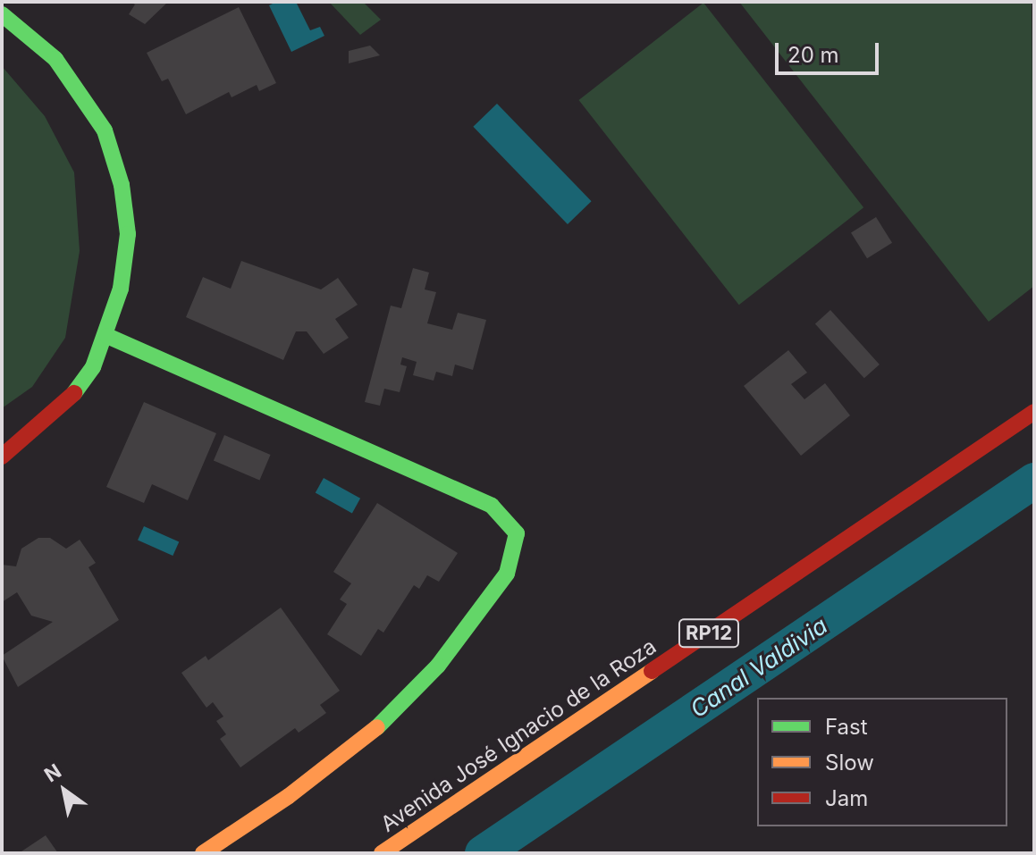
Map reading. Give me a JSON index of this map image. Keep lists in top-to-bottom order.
{
  "streets": {
    "street": ["RP12", "Avenida José Ignacio de la Roza"]
  },
  "water": ["Canal Valdivia"],
  "legend": ["Fast", "Slow", "Jam"],
  "scale_bar": "20 m",
  "north": "top left"
}
